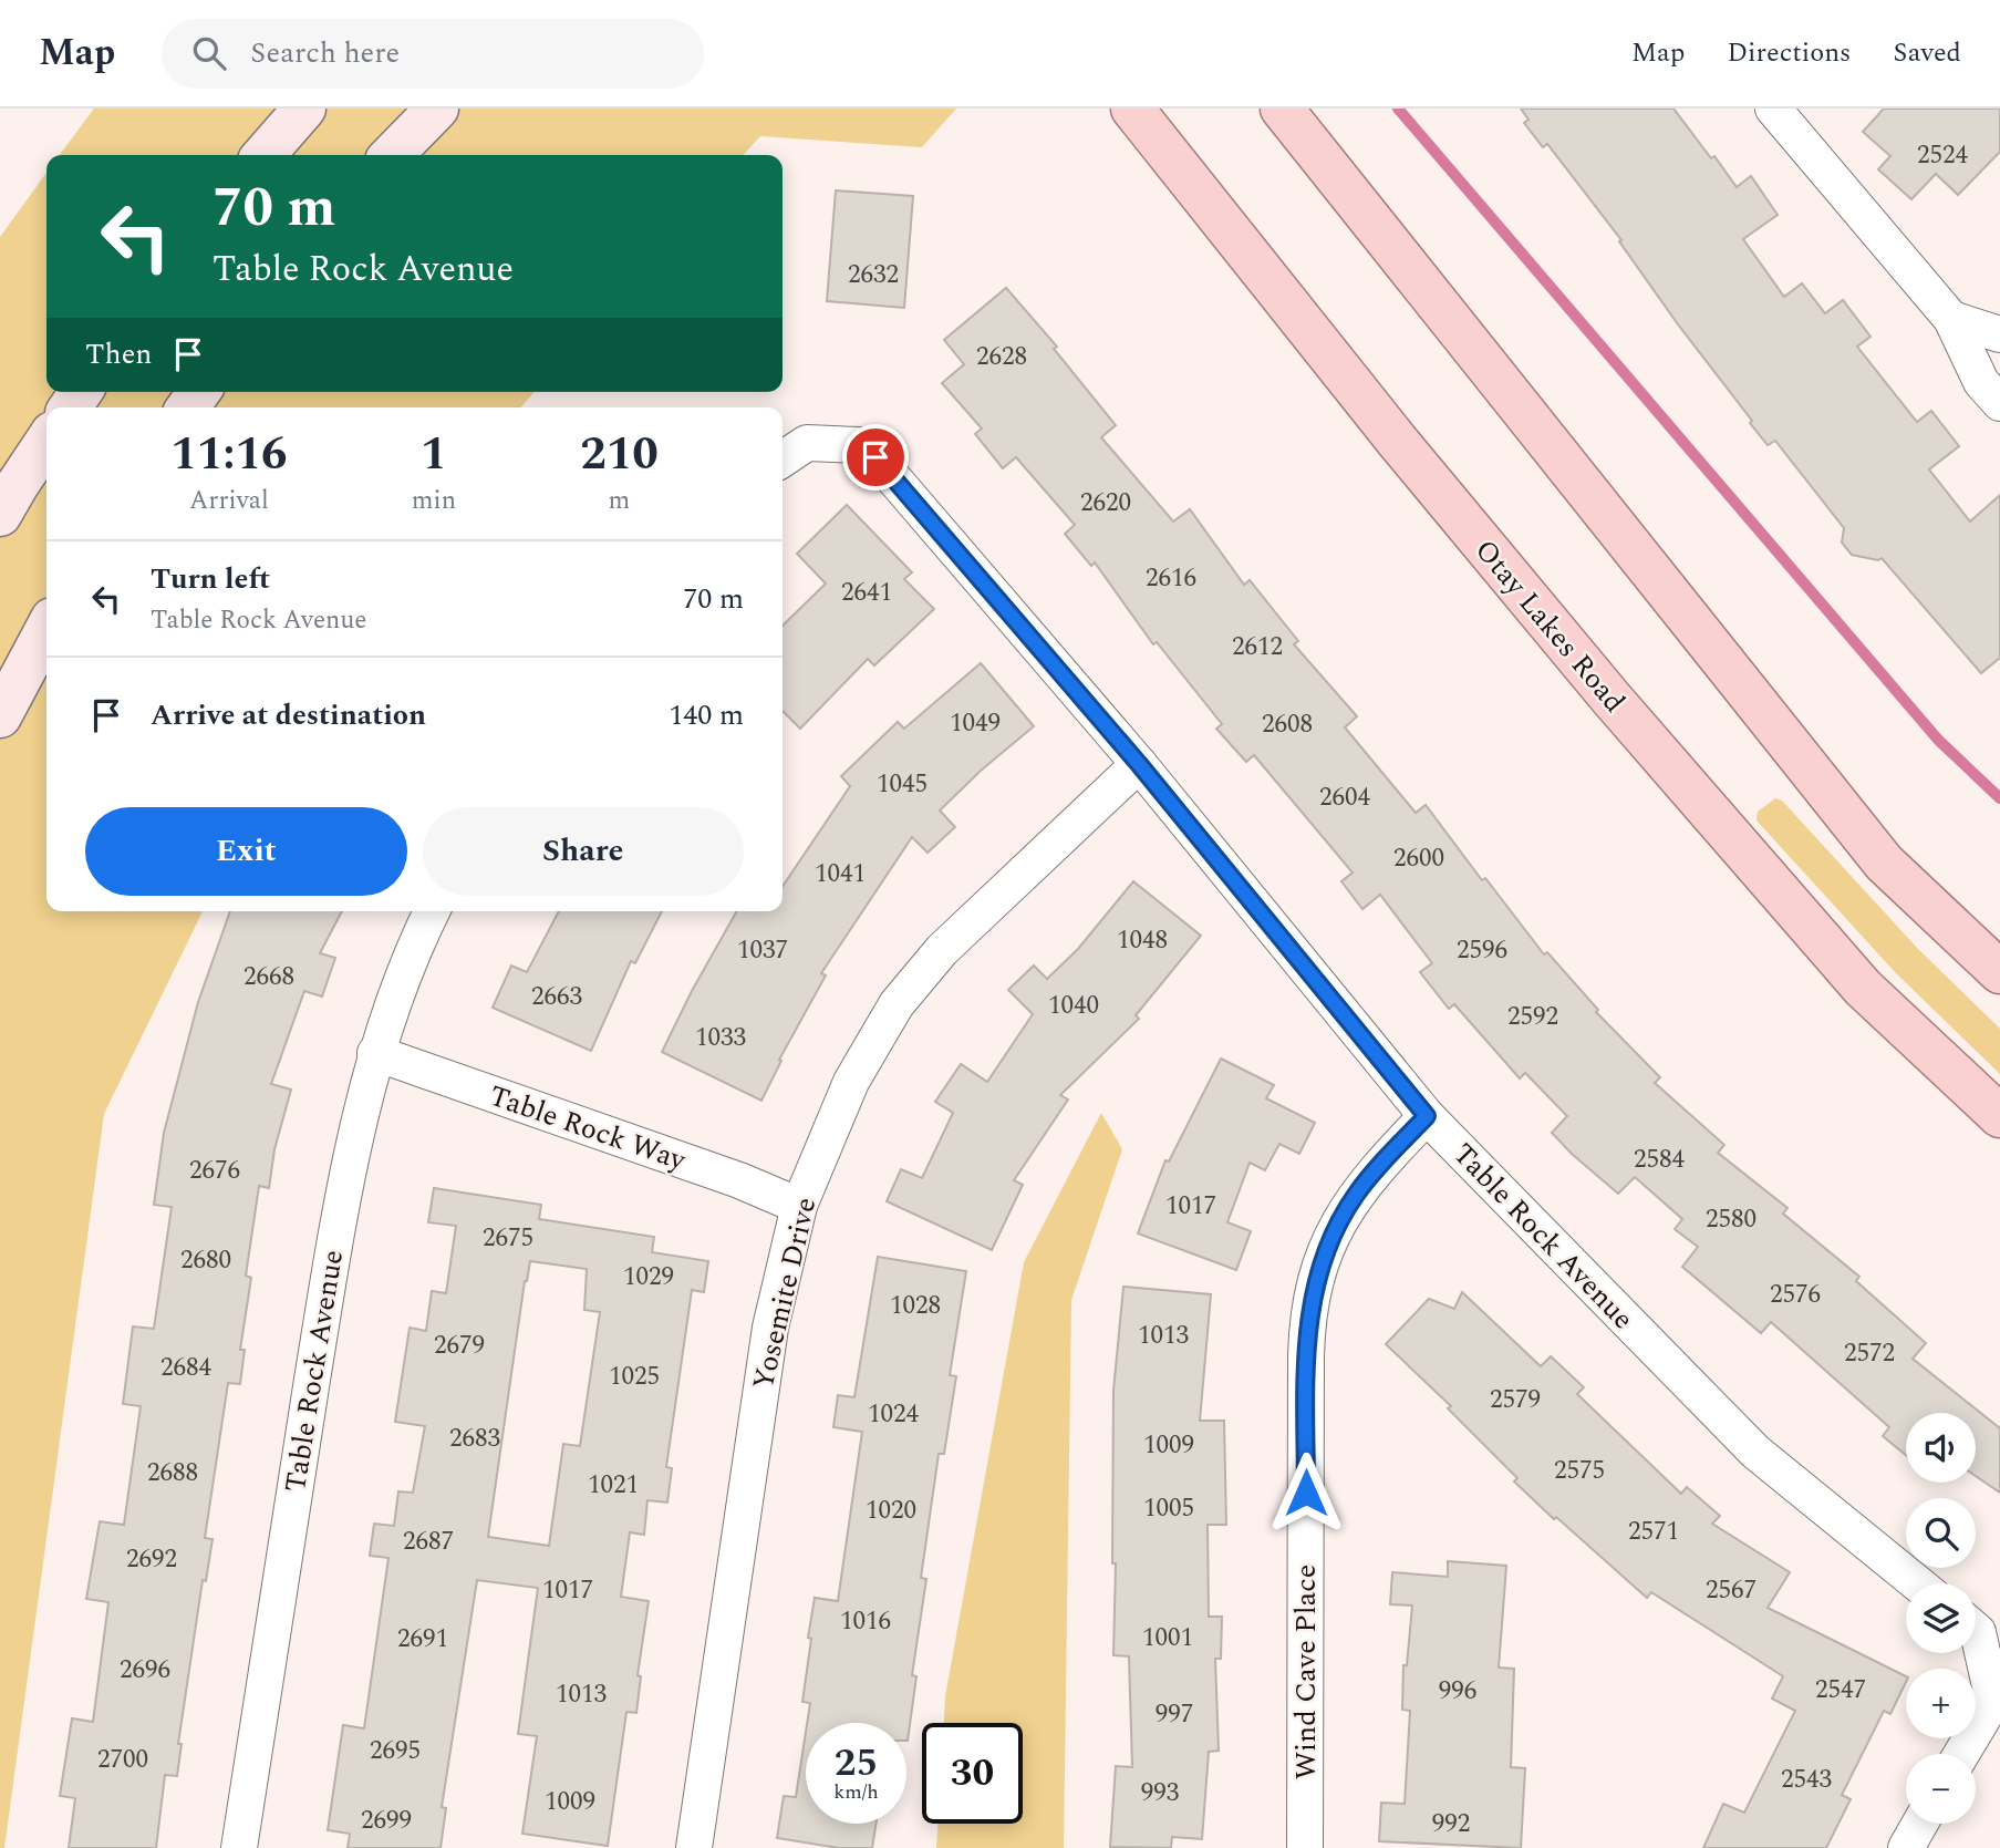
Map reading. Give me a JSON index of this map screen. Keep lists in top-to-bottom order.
{
  "streets": {
    "main road": ["Otay Lakes Road"],
    "street": [
      "Table Rock Way",
      "Table Rock Avenue",
      "Yosemite Drive",
      "Wind Cave Place"
    ]
  },
  "crossings": [
    ["Table Rock Way", "Table Rock Avenue"],
    ["Table Rock Way", "Yosemite Drive"],
    ["Table Rock Avenue", "Yosemite Drive"],
    ["Table Rock Avenue", "Wind Cave Place"]
  ],
  "house_numbers": [
    "2524",
    "2632",
    "2628",
    "2620",
    "2616",
    "2641",
    "2612",
    "1049",
    "2608",
    "1045",
    "2604",
    "2600",
    "1041",
    "1048",
    "1037",
    "2596",
    "2668",
    "2663",
    "1040",
    "2592",
    "1033",
    "2584",
    "2676",
    "1017",
    "2580",
    "2675",
    "2680",
    "1029",
    "2576",
    "1028",
    "1013",
    "2679",
    "2572",
    "2684",
    "1025",
    "2579",
    "1024",
    "2683",
    "1009",
    "2575",
    "2688",
    "1021",
    "1005",
    "1020",
    "2571",
    "2687",
    "2692",
    "1017",
    "2567",
    "1016",
    "1001",
    "2691",
    "2696",
    "2547",
    "996",
    "1013",
    "997",
    "2695",
    "2700",
    "2543",
    "993",
    "1009",
    "2699",
    "992"
  ],
  "page": {
    "header": "Map",
    "search": "Search here",
    "nav": ["Map", "Directions", "Saved"],
    "turn": ["70 m", "Table Rock Avenue"],
    "then": "Then",
    "eta": [
      "11:16",
      "Arrival",
      "1",
      "min",
      "210",
      "m"
    ],
    "list": [
      {
        "name": "Turn left",
        "note": "Table Rock Avenue",
        "value": "70 m"
      },
      {
        "name": "Arrive at destination",
        "value": "140 m"
      }
    ],
    "buttons": ["Exit", "Share"],
    "map_buttons": ["+", "−"],
    "speed": "25 km/h",
    "limit": "30"
  }
}
